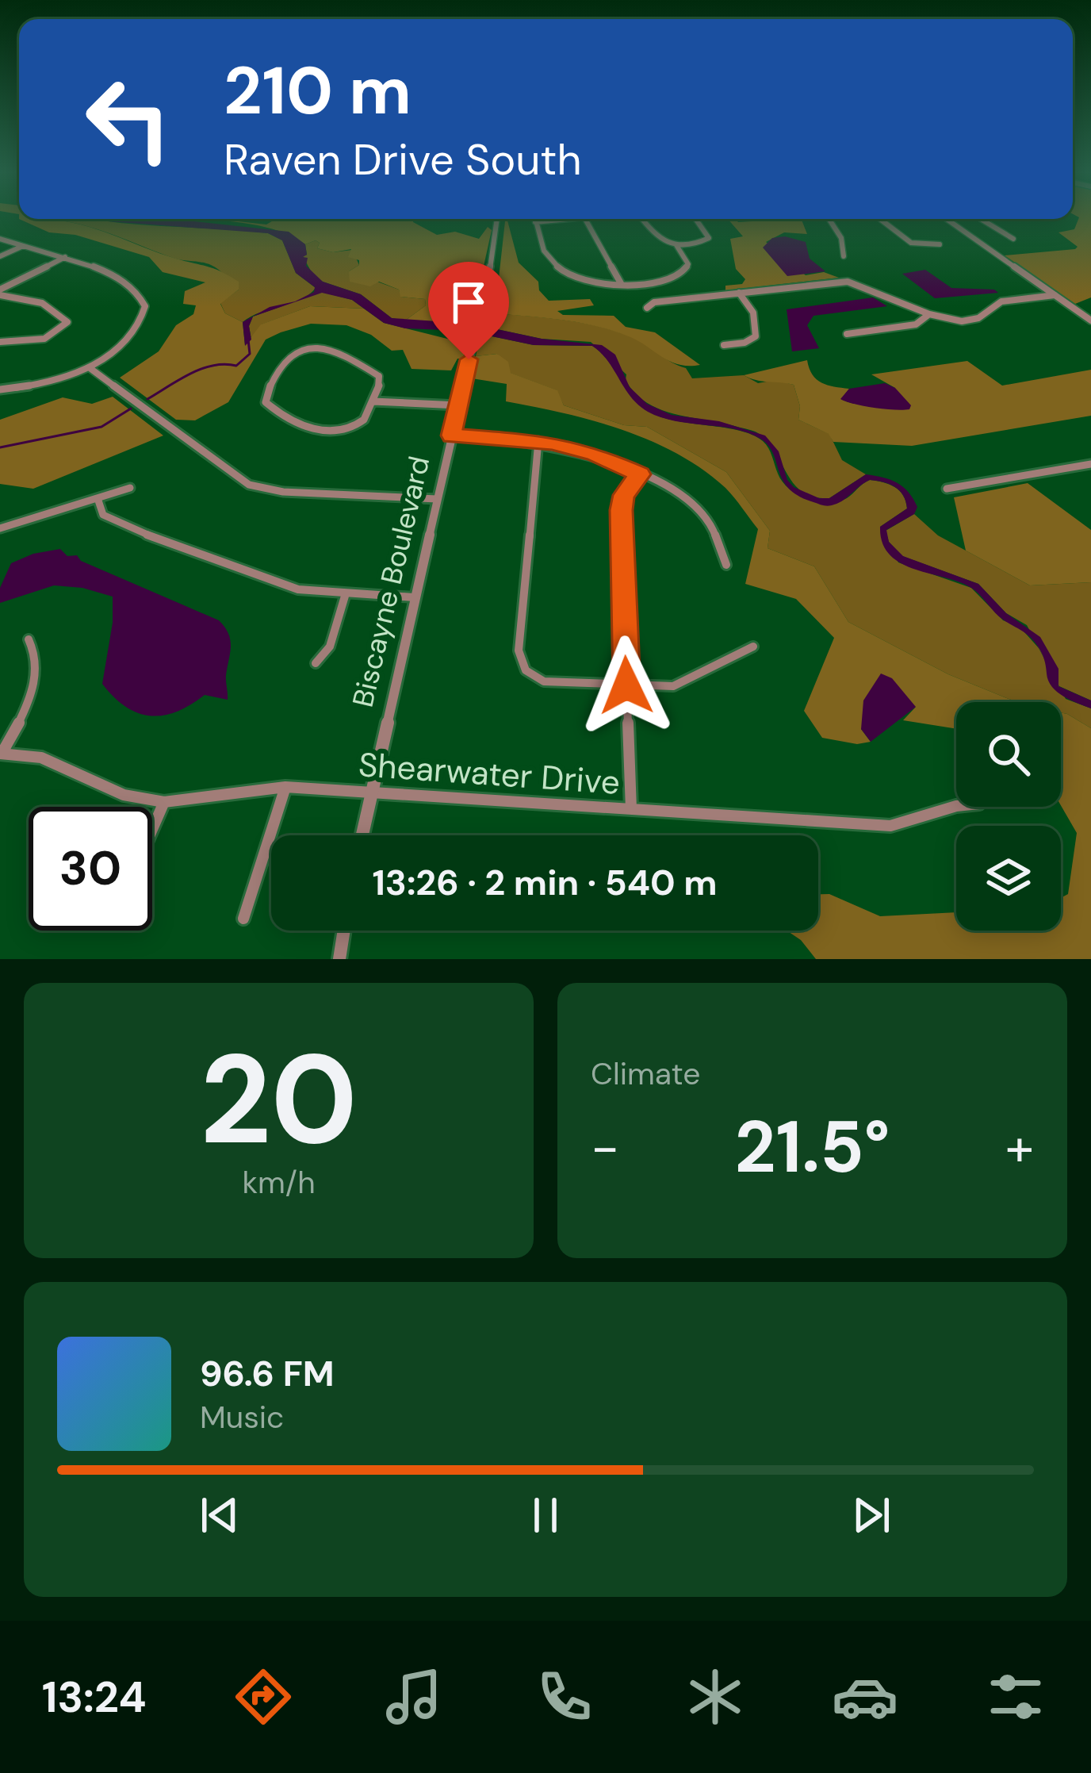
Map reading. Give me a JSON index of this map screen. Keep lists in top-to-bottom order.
{
  "streets": {
    "street": ["Biscayne Boulevard", "Shearwater Drive"]
  },
  "crossings": [
    ["Biscayne Boulevard", "Shearwater Drive"]
  ],
  "page": {
    "turn": ["210 m", "Raven Drive South"],
    "limit": "30",
    "trip": "13:26 · 2 min · 540 m",
    "tile": [
      ["20", "km/h"],
      "Climate"
    ],
    "heat": ["−", "21.5°", "+"],
    "song": ["96.6 FM", "Music"],
    "tabs": "13:24"
  }
}
